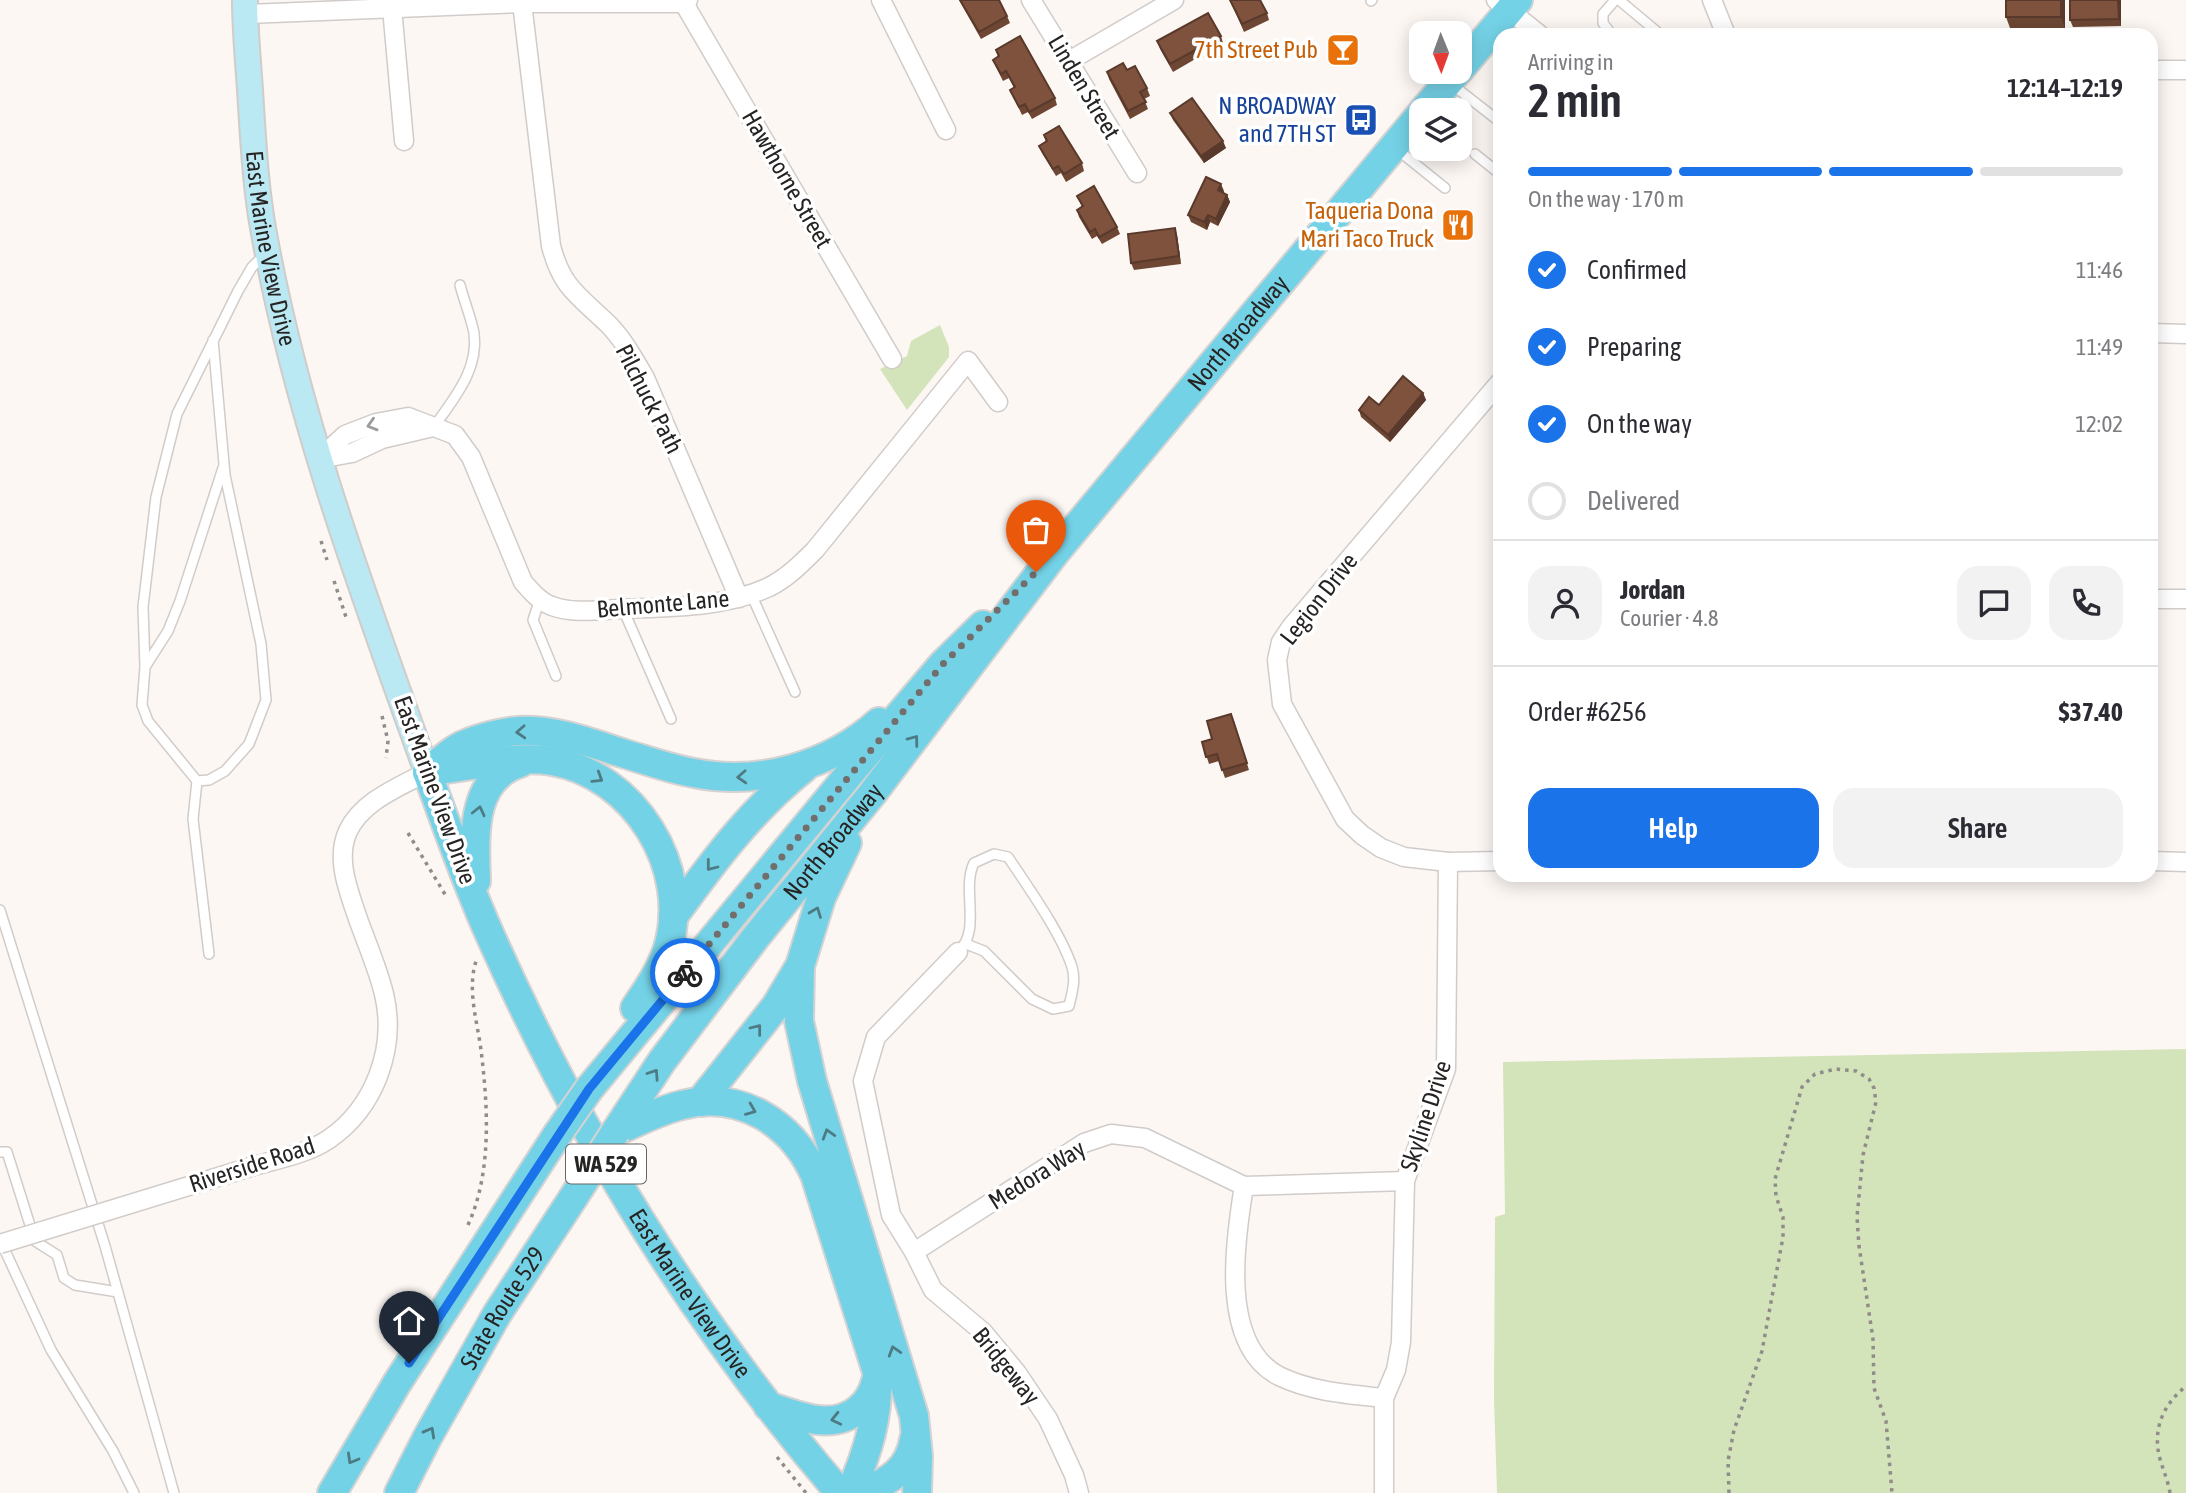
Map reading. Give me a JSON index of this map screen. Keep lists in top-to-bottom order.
{
  "streets": {
    "main road": [
      "East Marine View Drive",
      "North Broadway",
      "WA 529",
      "State Route 529"
    ],
    "street": [
      "Linden Street",
      "Hawthorne Street",
      "Pilchuck Path",
      "Legion Drive",
      "Belmonte Lane",
      "Skyline Drive",
      "Riverside Road",
      "Medora Way",
      "Bridgeway"
    ]
  },
  "crossings": [
    ["East Marine View Drive", "WA 529"],
    ["East Marine View Drive", "Riverside Road"],
    ["North Broadway", "WA 529"],
    ["North Broadway", "State Route 529"],
    ["Pilchuck Path", "Belmonte Lane"],
    ["Legion Drive", "Skyline Drive"],
    ["Skyline Drive", "Medora Way"],
    ["WA 529", "State Route 529"],
    ["Medora Way", "Bridgeway"]
  ],
  "places": {
    "bar": ["7th Street Pub"],
    "bus stop": ["N BROADWAY and 7TH ST"],
    "restaurant": ["Taqueria Dona Mari Taco Truck"]
  },
  "north": "bottom",
  "page": {
    "heading": ["2 min", "Arriving in", "12:14–12:19"],
    "panel": [
      "Jordan",
      "Courier · 4.8",
      "Order #6256",
      "$37.40"
    ],
    "bar": "On the way · 170 m",
    "list": [
      ["Confirmed", "11:46"],
      ["Preparing", "11:49"],
      ["On the way", "12:02"],
      "Delivered"
    ],
    "buttons": ["Help", "Share"]
  }
}
